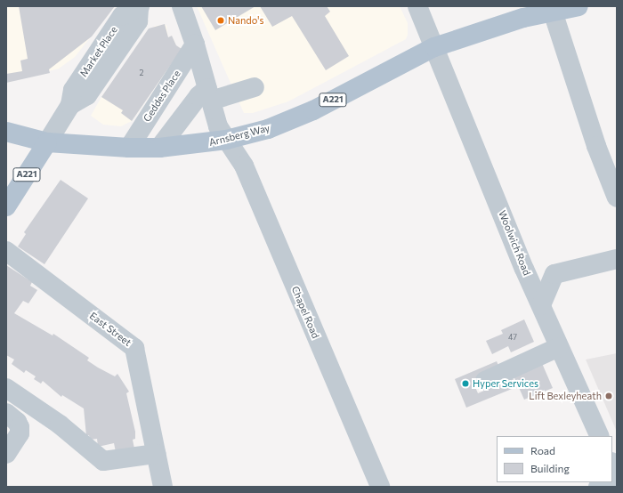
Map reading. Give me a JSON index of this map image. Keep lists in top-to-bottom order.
{
  "streets": {
    "main road": ["A221", "Arnsberg Way"],
    "street": [
      "Market Place",
      "Geddes Place",
      "Woolwich Road",
      "Chapel Road",
      "East Street"
    ]
  },
  "crossings": [
    ["Market Place", "A221"],
    ["Market Place", "Arnsberg Way"],
    ["Geddes Place", "Arnsberg Way"],
    ["A221", "Arnsberg Way"],
    ["Arnsberg Way", "Woolwich Road"],
    ["Arnsberg Way", "Chapel Road"]
  ],
  "places": ["Nando's", "Hyper Services", "Lift Bexleyheath"],
  "house_numbers": ["2", "47"],
  "legend": ["Road", "Building"]
}
